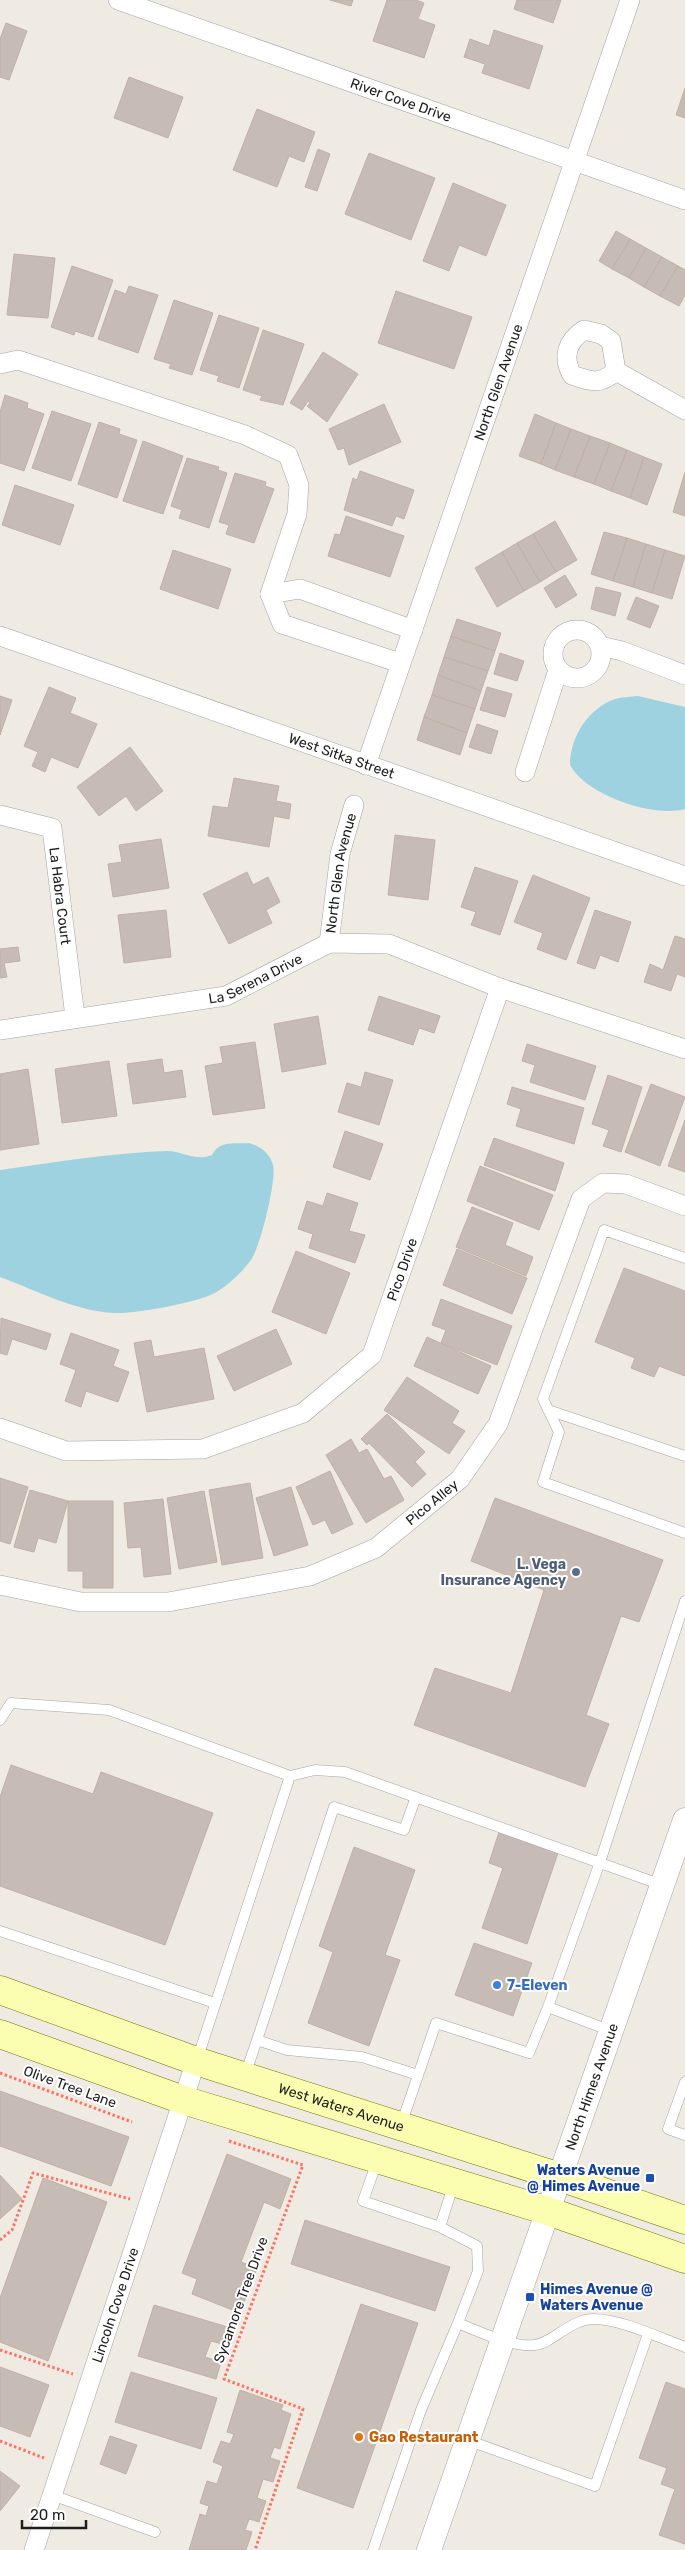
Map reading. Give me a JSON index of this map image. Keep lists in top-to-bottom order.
{
  "streets": {
    "main road": ["West Waters Avenue"],
    "street": [
      "River Cove Drive",
      "North Glen Avenue",
      "West Sitka Street",
      "La Habra Court",
      "La Serena Drive",
      "Pico Drive",
      "Pico Alley",
      "North Himes Avenue",
      "Lincoln Cove Drive"
    ],
    "path": ["Olive Tree Lane", "Sycamore Tree Drive"]
  },
  "crossings": [
    ["River Cove Drive", "North Glen Avenue"],
    ["North Glen Avenue", "West Sitka Street"],
    ["North Glen Avenue", "La Serena Drive"],
    ["La Habra Court", "La Serena Drive"],
    ["La Serena Drive", "Pico Drive"],
    ["North Himes Avenue", "West Waters Avenue"],
    ["West Waters Avenue", "Lincoln Cove Drive"]
  ],
  "places": {
    "other": ["L. Vega Insurance Agency", "7-Eleven", "Gao Restaurant"],
    "transit": ["Waters Avenue @ Himes Avenue", "Himes Avenue @ Waters Avenue"]
  },
  "scale_bar": "20 m"
}
